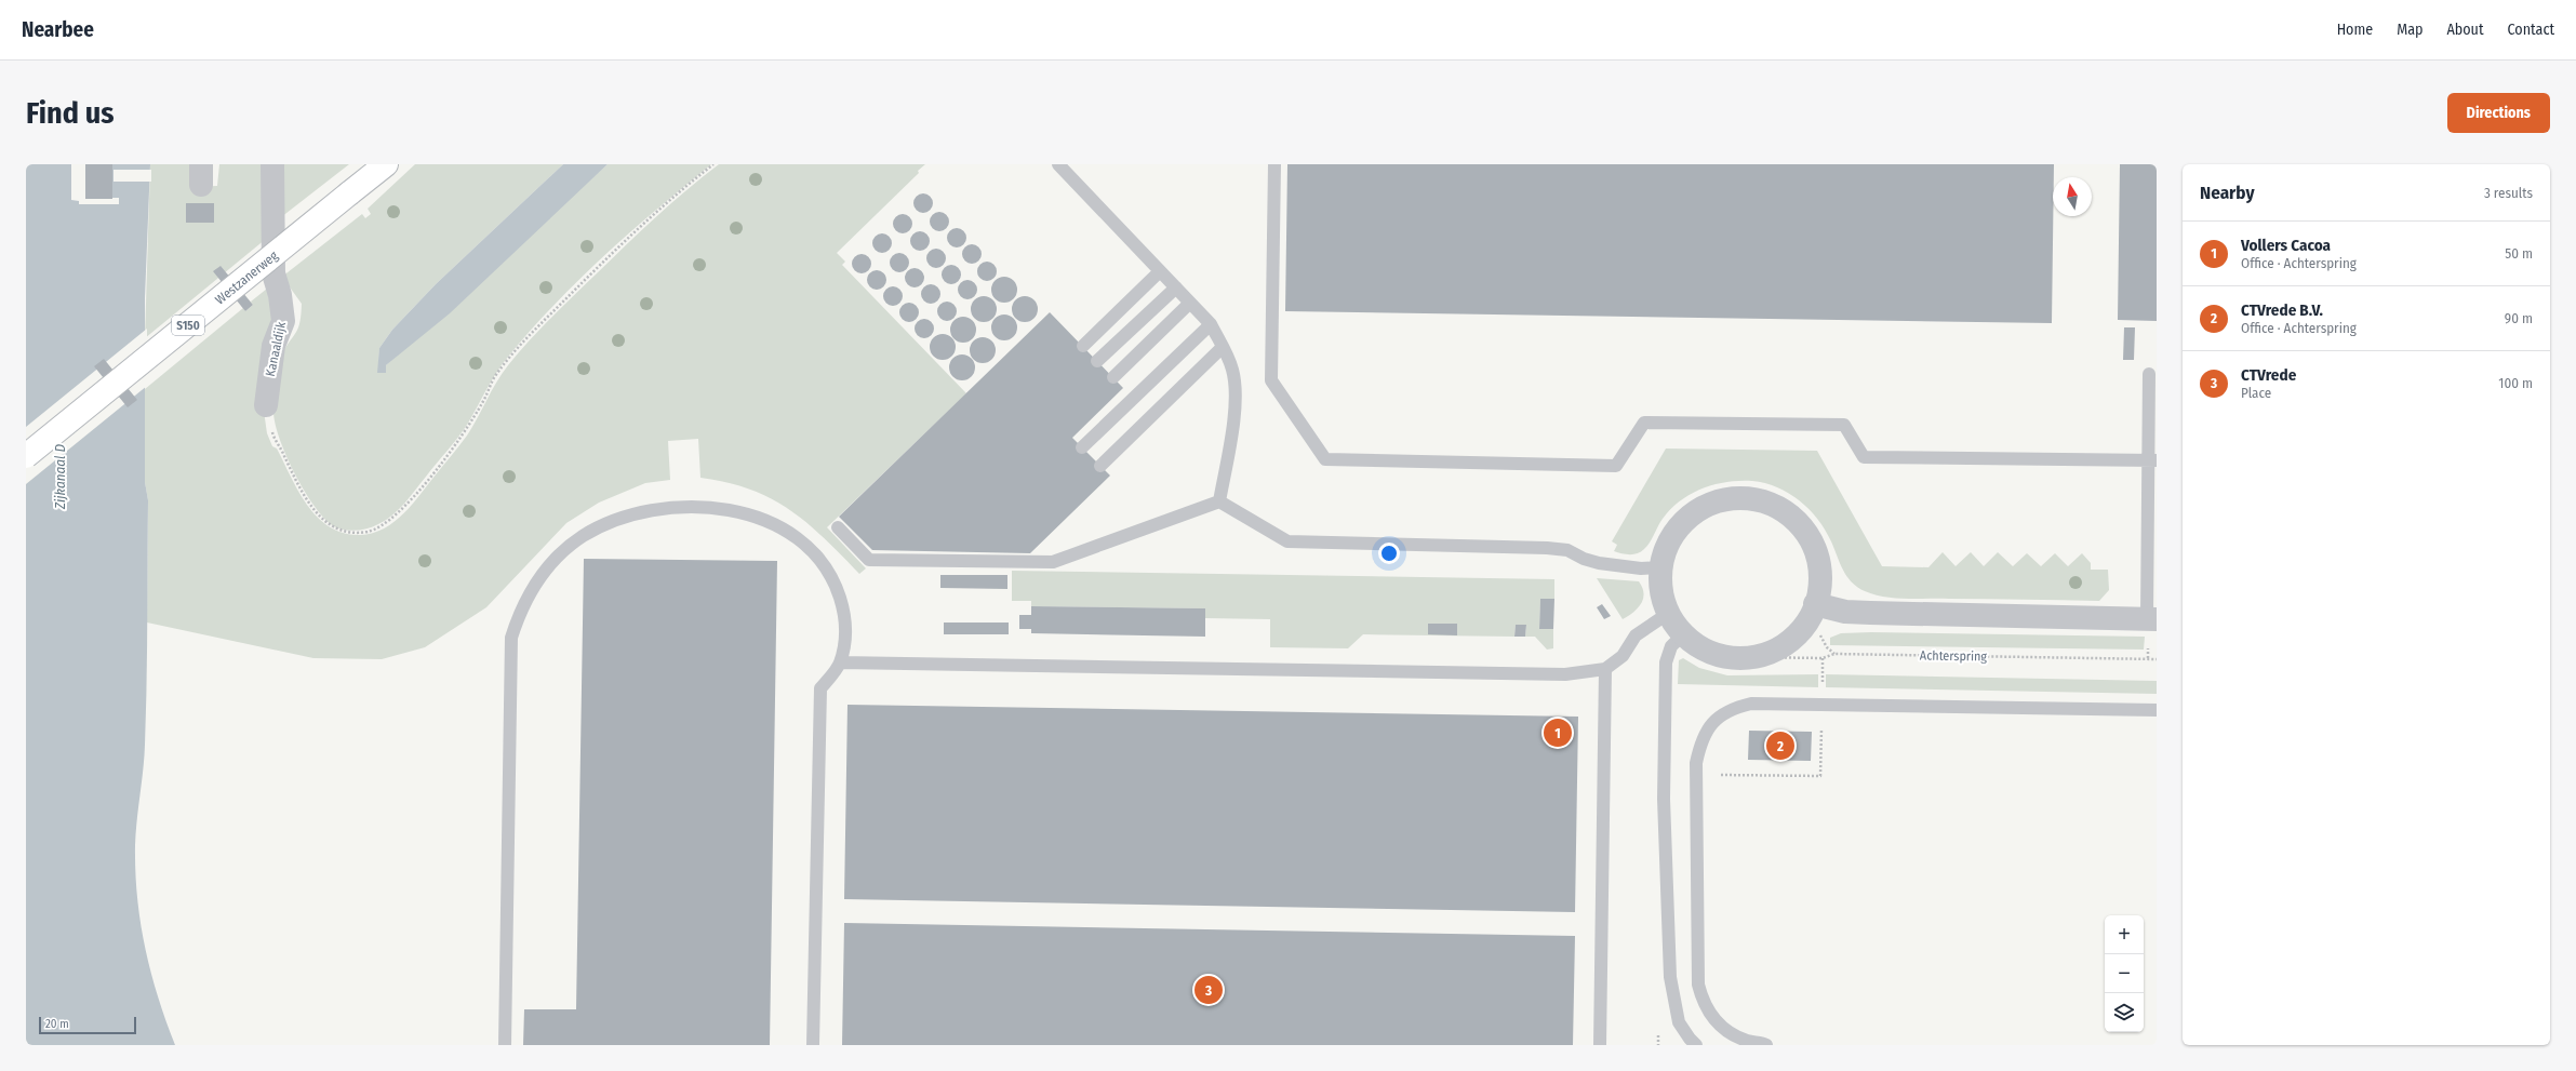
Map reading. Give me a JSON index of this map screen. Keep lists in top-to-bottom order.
{
  "streets": {
    "main road": ["Westzanerweg", "S150"],
    "street": ["Kanaaldijk"],
    "path": ["Achterspring"]
  },
  "water": ["Zijkanaal D"],
  "scale_bar": "20 m",
  "north": "top",
  "page": {
    "header": "Nearbee",
    "nav": [
      "Home",
      "Map",
      "About",
      "Contact"
    ],
    "buttons": "Directions",
    "title": "Find us",
    "heading": ["Nearby", "3 results"],
    "list": [
      {
        "mark": "1",
        "name": "Vollers Cacoa",
        "note": "Office · Achterspring",
        "value": "50 m"
      },
      {
        "mark": "2",
        "name": "CTVrede B.V.",
        "note": "Office · Achterspring",
        "value": "90 m"
      },
      {
        "mark": "3",
        "name": "CTVrede",
        "note": "Place",
        "value": "100 m"
      }
    ],
    "pins": ["1", "2", "3"],
    "map_buttons": ["+", "−"],
    "scale": "20 m"
  }
}
